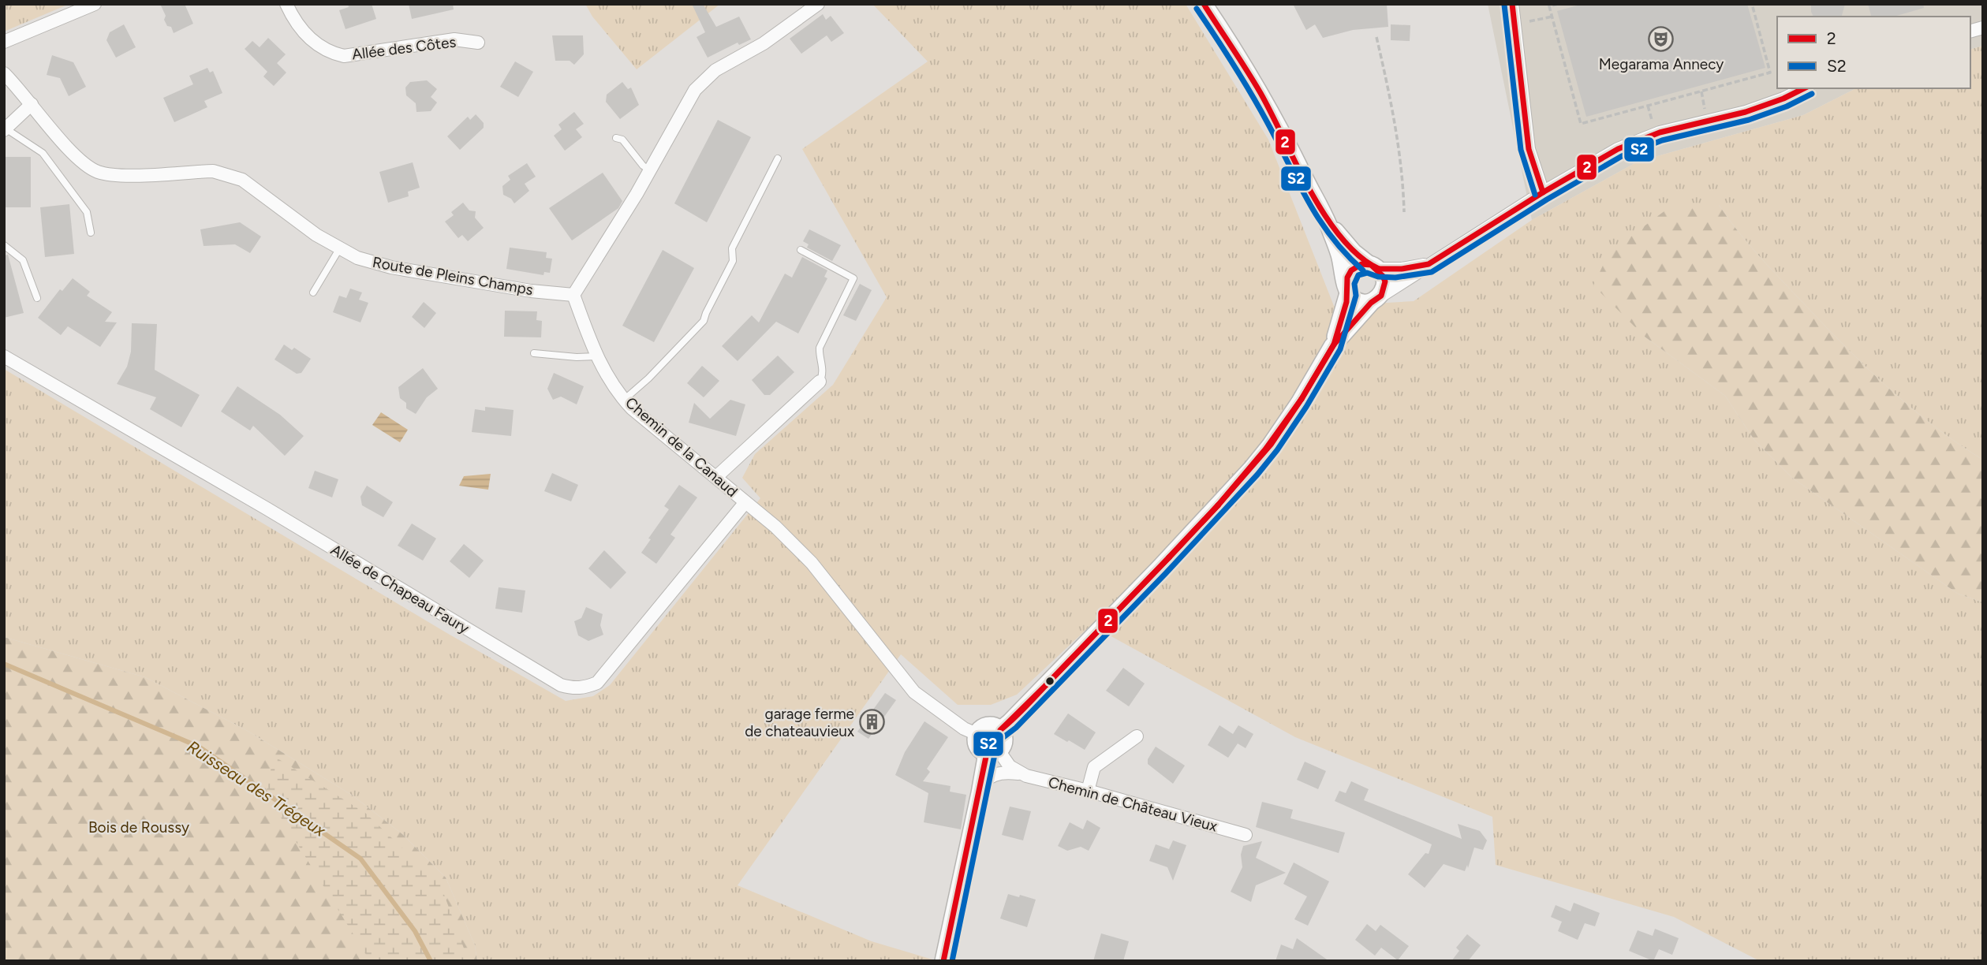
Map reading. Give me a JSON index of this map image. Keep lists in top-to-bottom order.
{
  "streets": {
    "street": [
      "Allée des Côtes",
      "Route de Pleins Champs",
      "Chemin de la Canaud",
      "Allée de Chapeau Faury",
      "Chemin de Château Vieux"
    ]
  },
  "crossings": [
    ["Route de Pleins Champs", "Chemin de la Canaud"],
    ["Chemin de la Canaud", "Allée de Chapeau Faury"],
    ["Chemin de la Canaud", "Chemin de Château Vieux"]
  ],
  "water": ["Ruisseau des Trégeux"],
  "parks": ["Bois de Roussy"],
  "places": {
    "theatre": ["Megarama Annecy"],
    "building": ["garage ferme de chateauvieux"]
  },
  "lines": ["transit line 2", "transit line S2"],
  "legend": ["2", "S2"]
}
